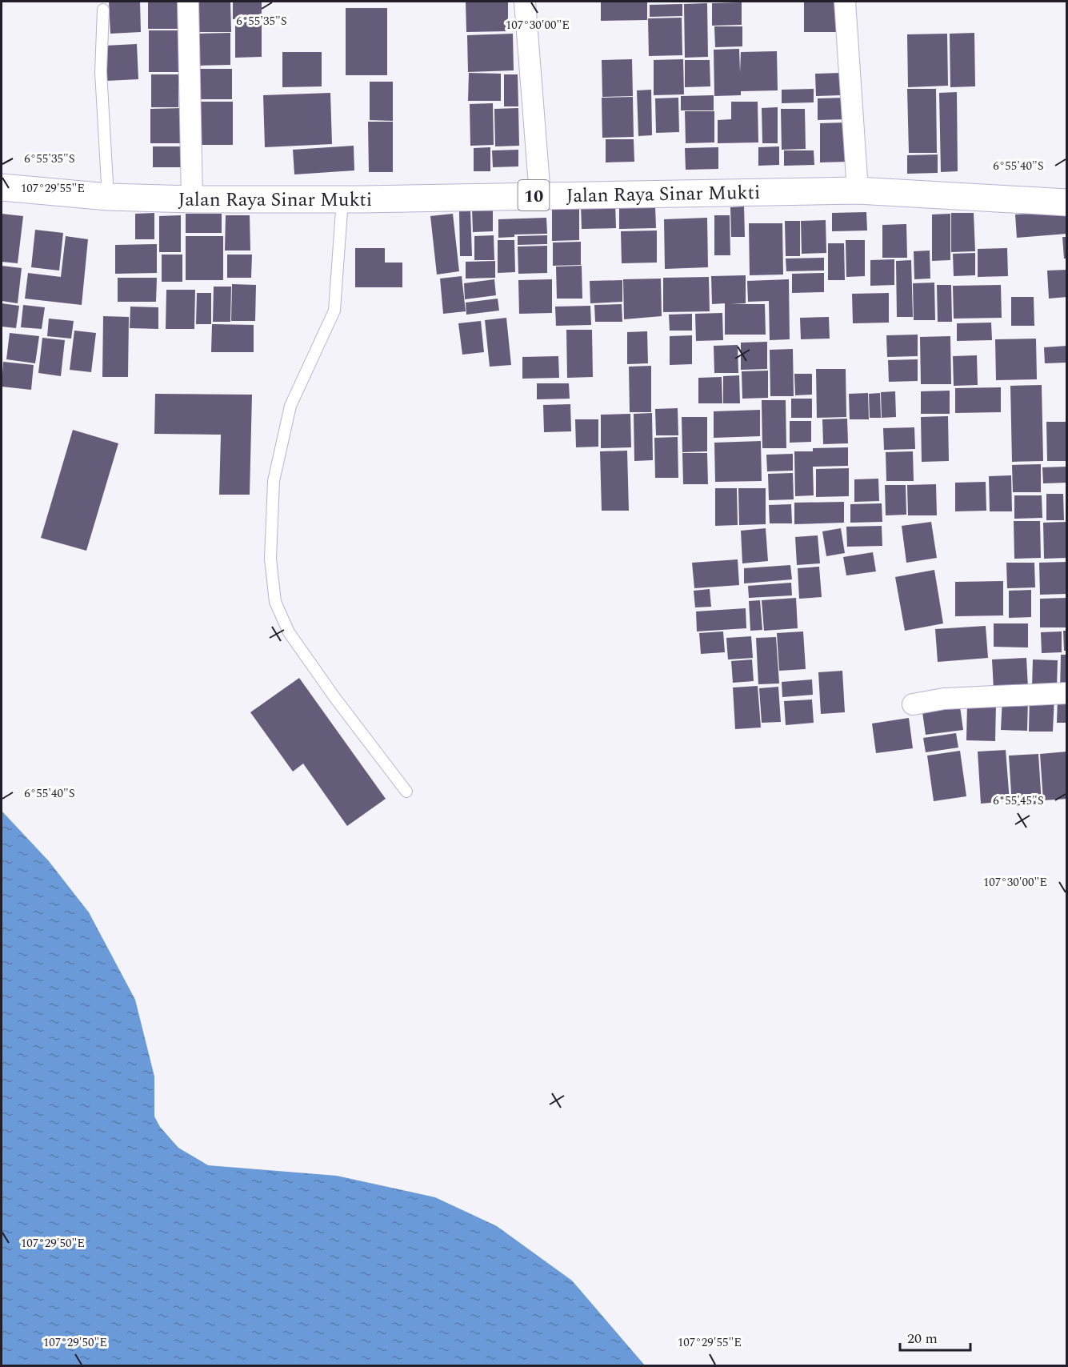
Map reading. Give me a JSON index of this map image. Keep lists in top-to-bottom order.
{
  "streets": {
    "highway": ["Jalan Raya Sinar Mukti", "10"]
  },
  "scale_bar": "20 m",
  "coordinates": [
    "6°55'35\"S",
    "107°30'00\"E",
    "6°55'40\"S",
    "107°29'55\"E",
    "6°55'45\"S",
    "107°29'50\"E"
  ]
}
